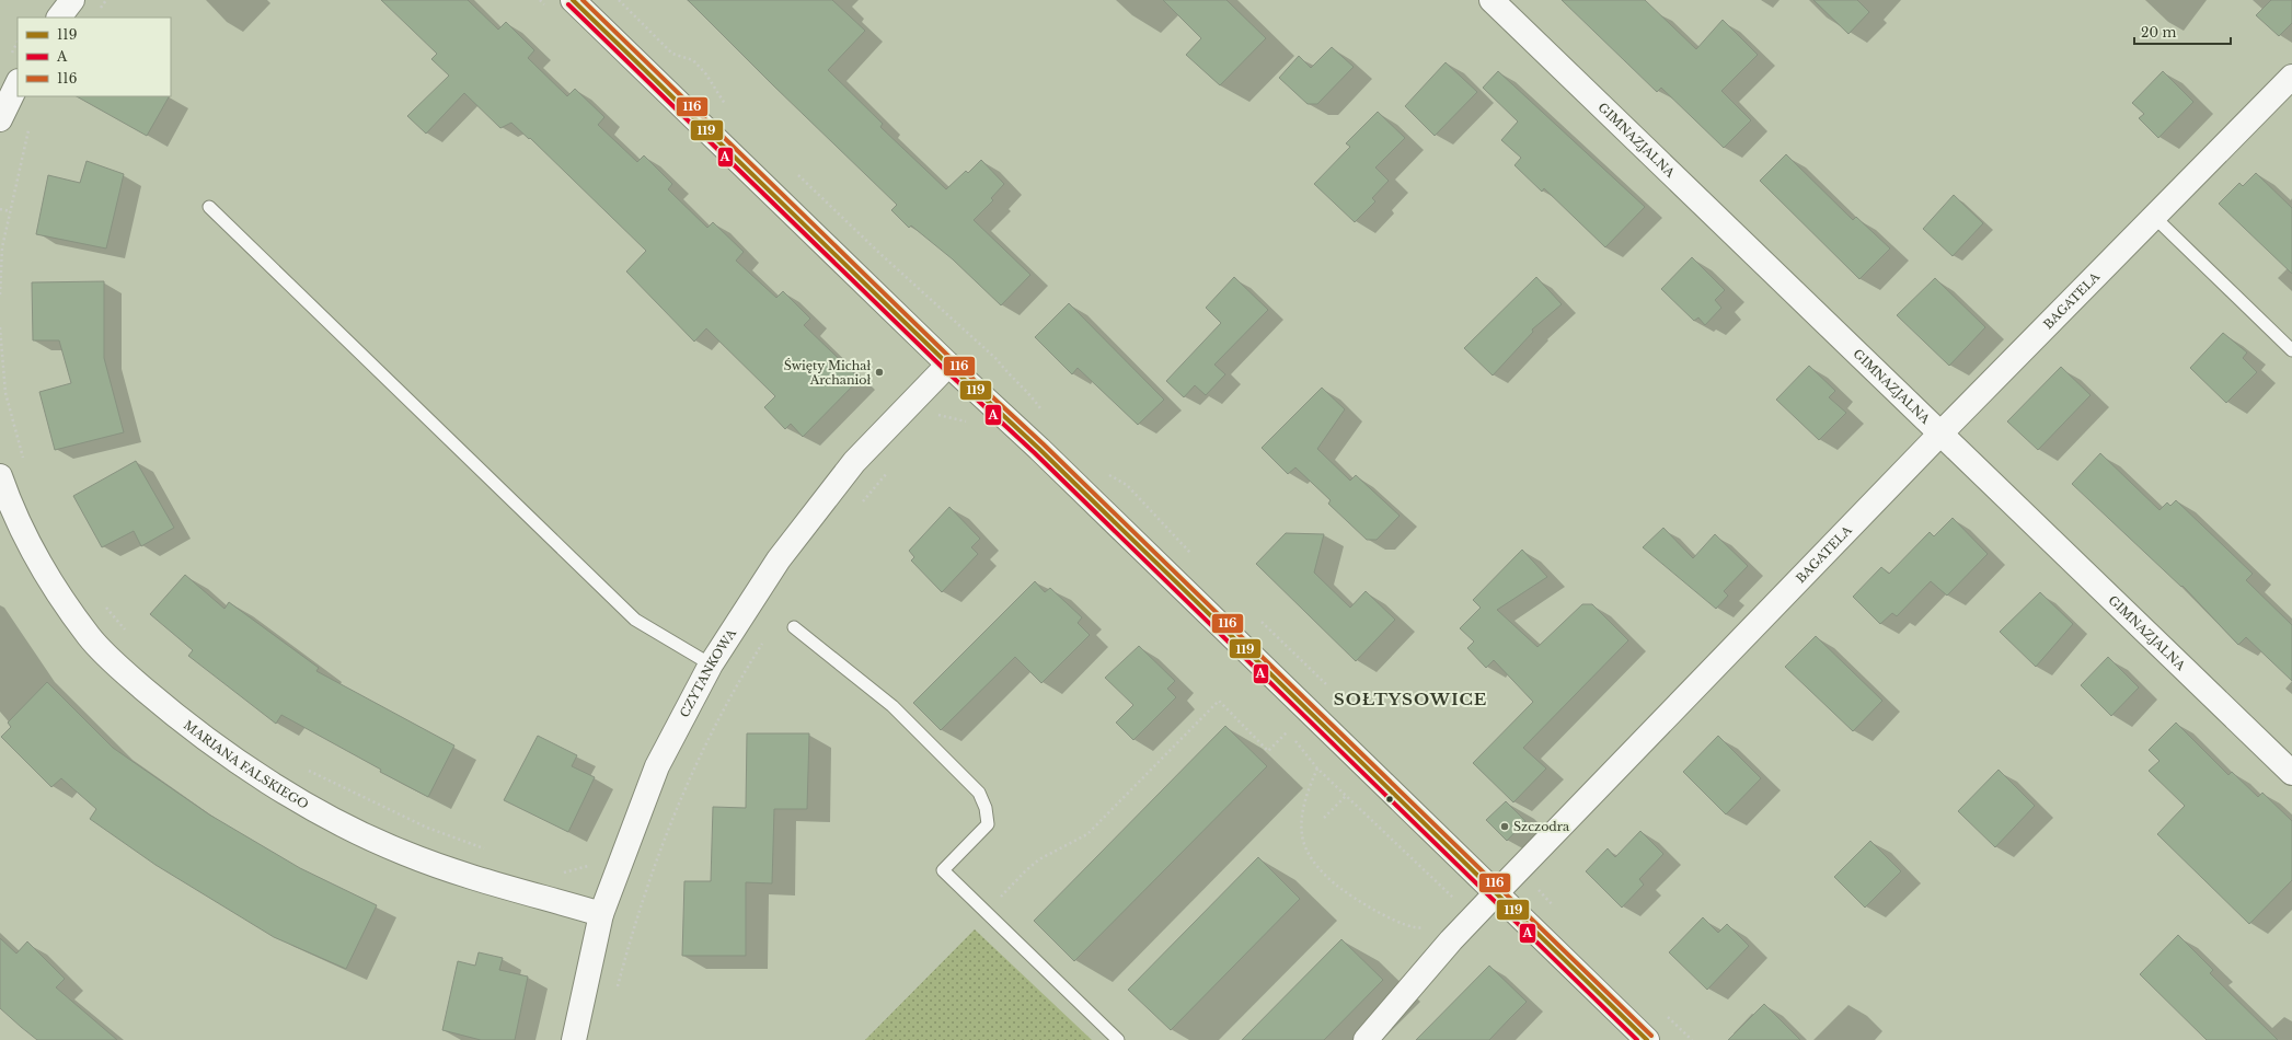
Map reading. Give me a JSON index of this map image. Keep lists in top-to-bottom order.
{
  "streets": {
    "street": [
      "GIMNAZJALNA",
      "BAGATELA",
      "CZYTANKOWA",
      "MARIANA FALSKIEGO"
    ]
  },
  "crossings": [
    ["GIMNAZJALNA", "BAGATELA"],
    ["CZYTANKOWA", "MARIANA FALSKIEGO"]
  ],
  "districts": ["SOŁTYSOWICE"],
  "places": ["Święty Michał Archanioł", "Szczodra"],
  "lines": ["transit line 119", "transit line 116", "transit line A"],
  "legend": ["119", "A", "116"],
  "scale_bar": "20 m"
}
